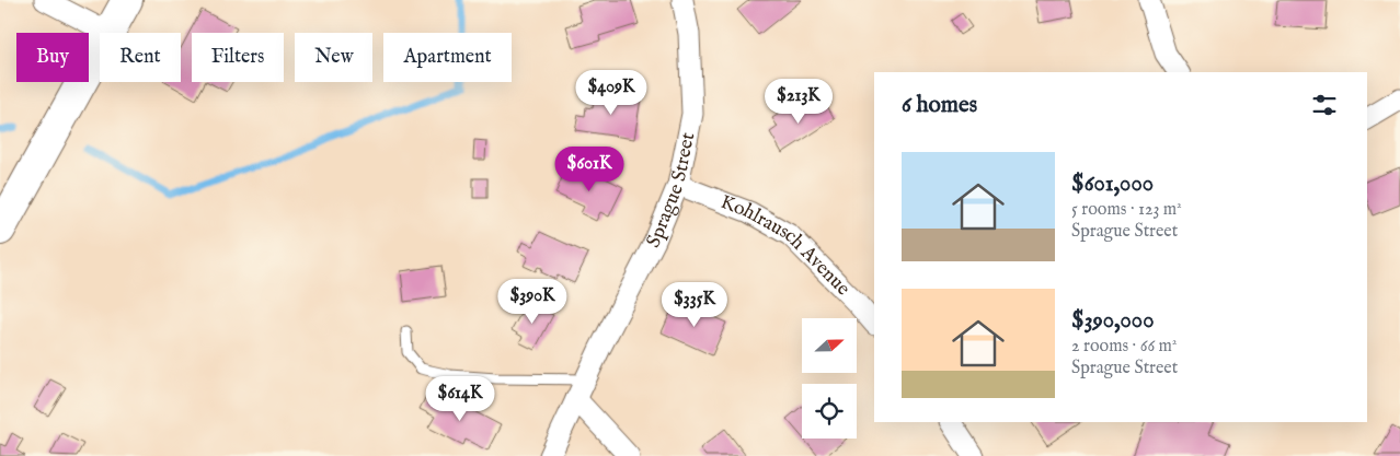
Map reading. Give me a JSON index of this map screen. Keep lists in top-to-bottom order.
{
  "streets": {
    "street": ["Sprague Street", "Kohlrausch Avenue"]
  },
  "crossings": [
    ["Sprague Street", "Kohlrausch Avenue"]
  ],
  "north": "right",
  "page": {
    "chip": [
      "Buy",
      "Rent",
      "Filters",
      "New",
      "Apartment"
    ],
    "price": [
      "$409K",
      "$213K",
      "$601K",
      "$390K",
      "$335K",
      "$614K"
    ],
    "heading": "6 homes",
    "list": [
      {
        "name": "$601,000",
        "note": "5 rooms · 123 m² · Sprague Street"
      },
      {
        "name": "$390,000",
        "note": "2 rooms · 66 m² · Sprague Street"
      }
    ]
  }
}
